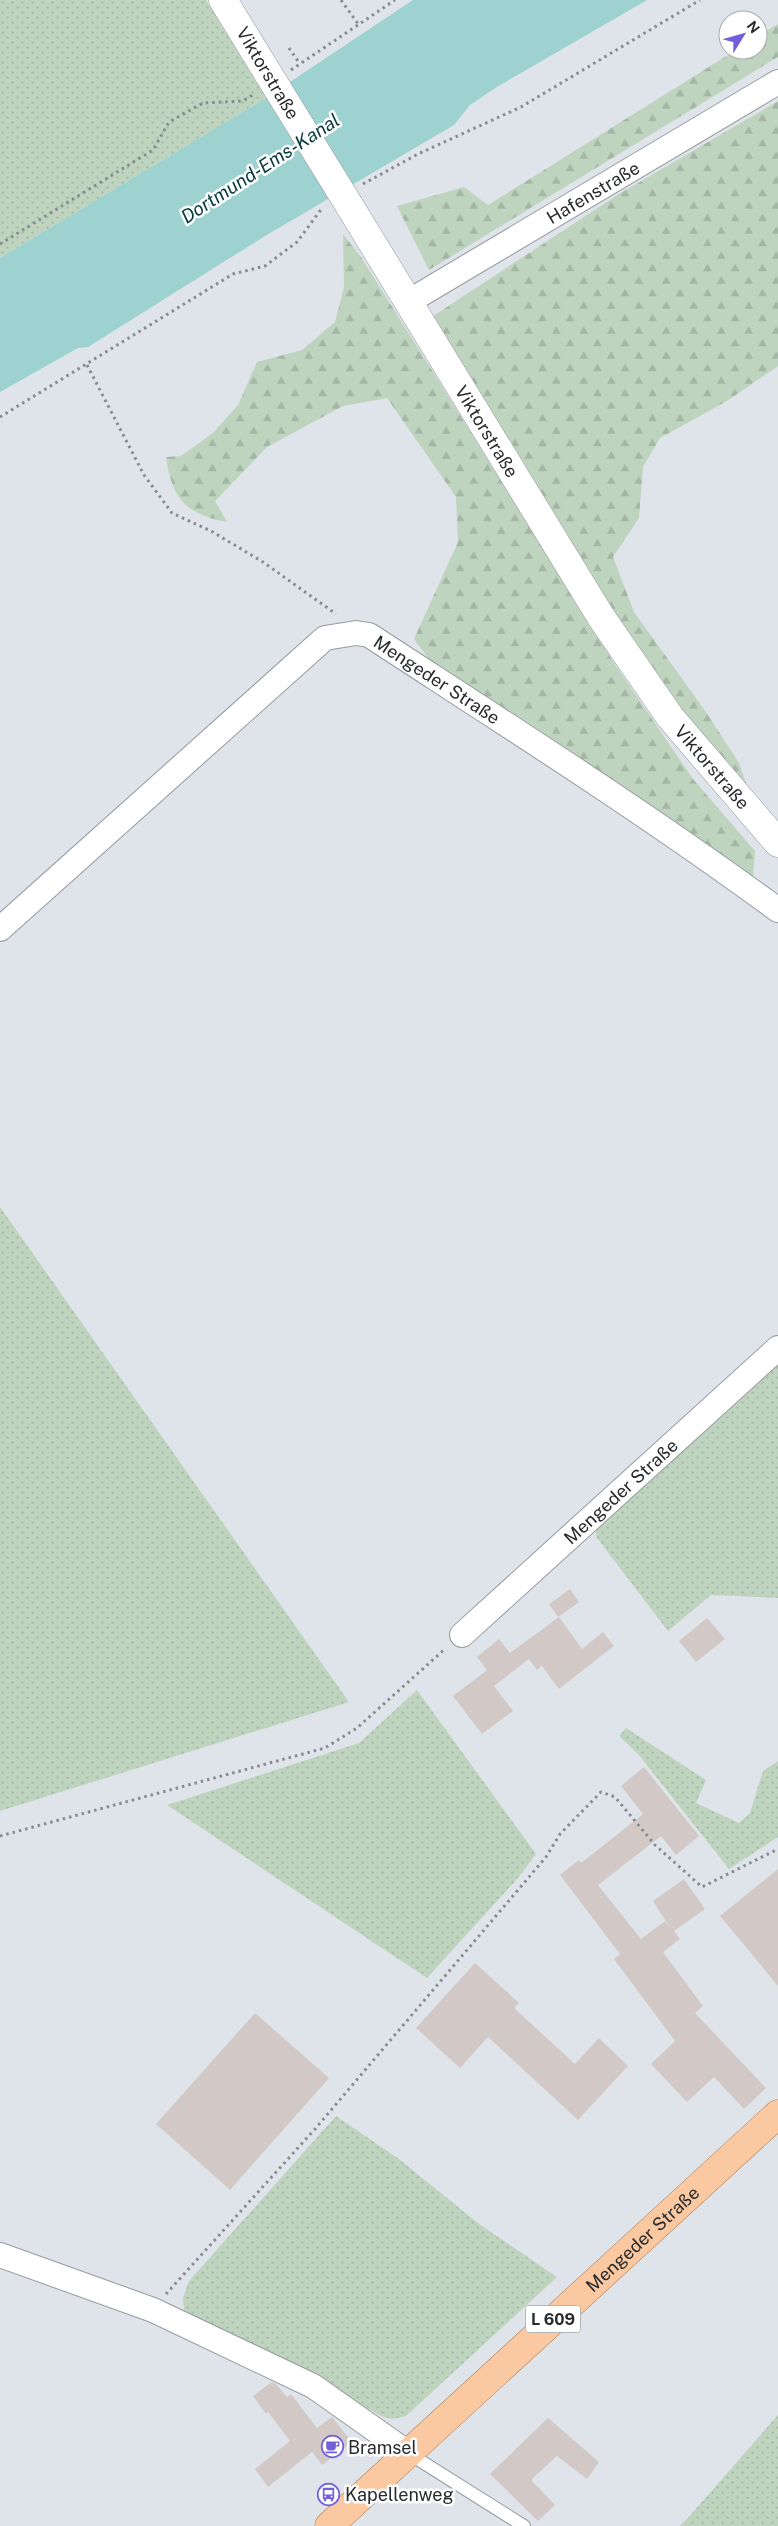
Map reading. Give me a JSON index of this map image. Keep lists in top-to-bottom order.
{
  "streets": {
    "main road": ["Viktorstraße", "Mengeder Straße", "L 609"],
    "street": ["Hafenstraße"]
  },
  "crossings": [
    ["Viktorstraße", "Hafenstraße"]
  ],
  "water": ["Dortmund-Ems-Kanal"],
  "places": {
    "cafe": ["Bramsel"],
    "bus stop": ["Kapellenweg"]
  },
  "north": "top right"
}
